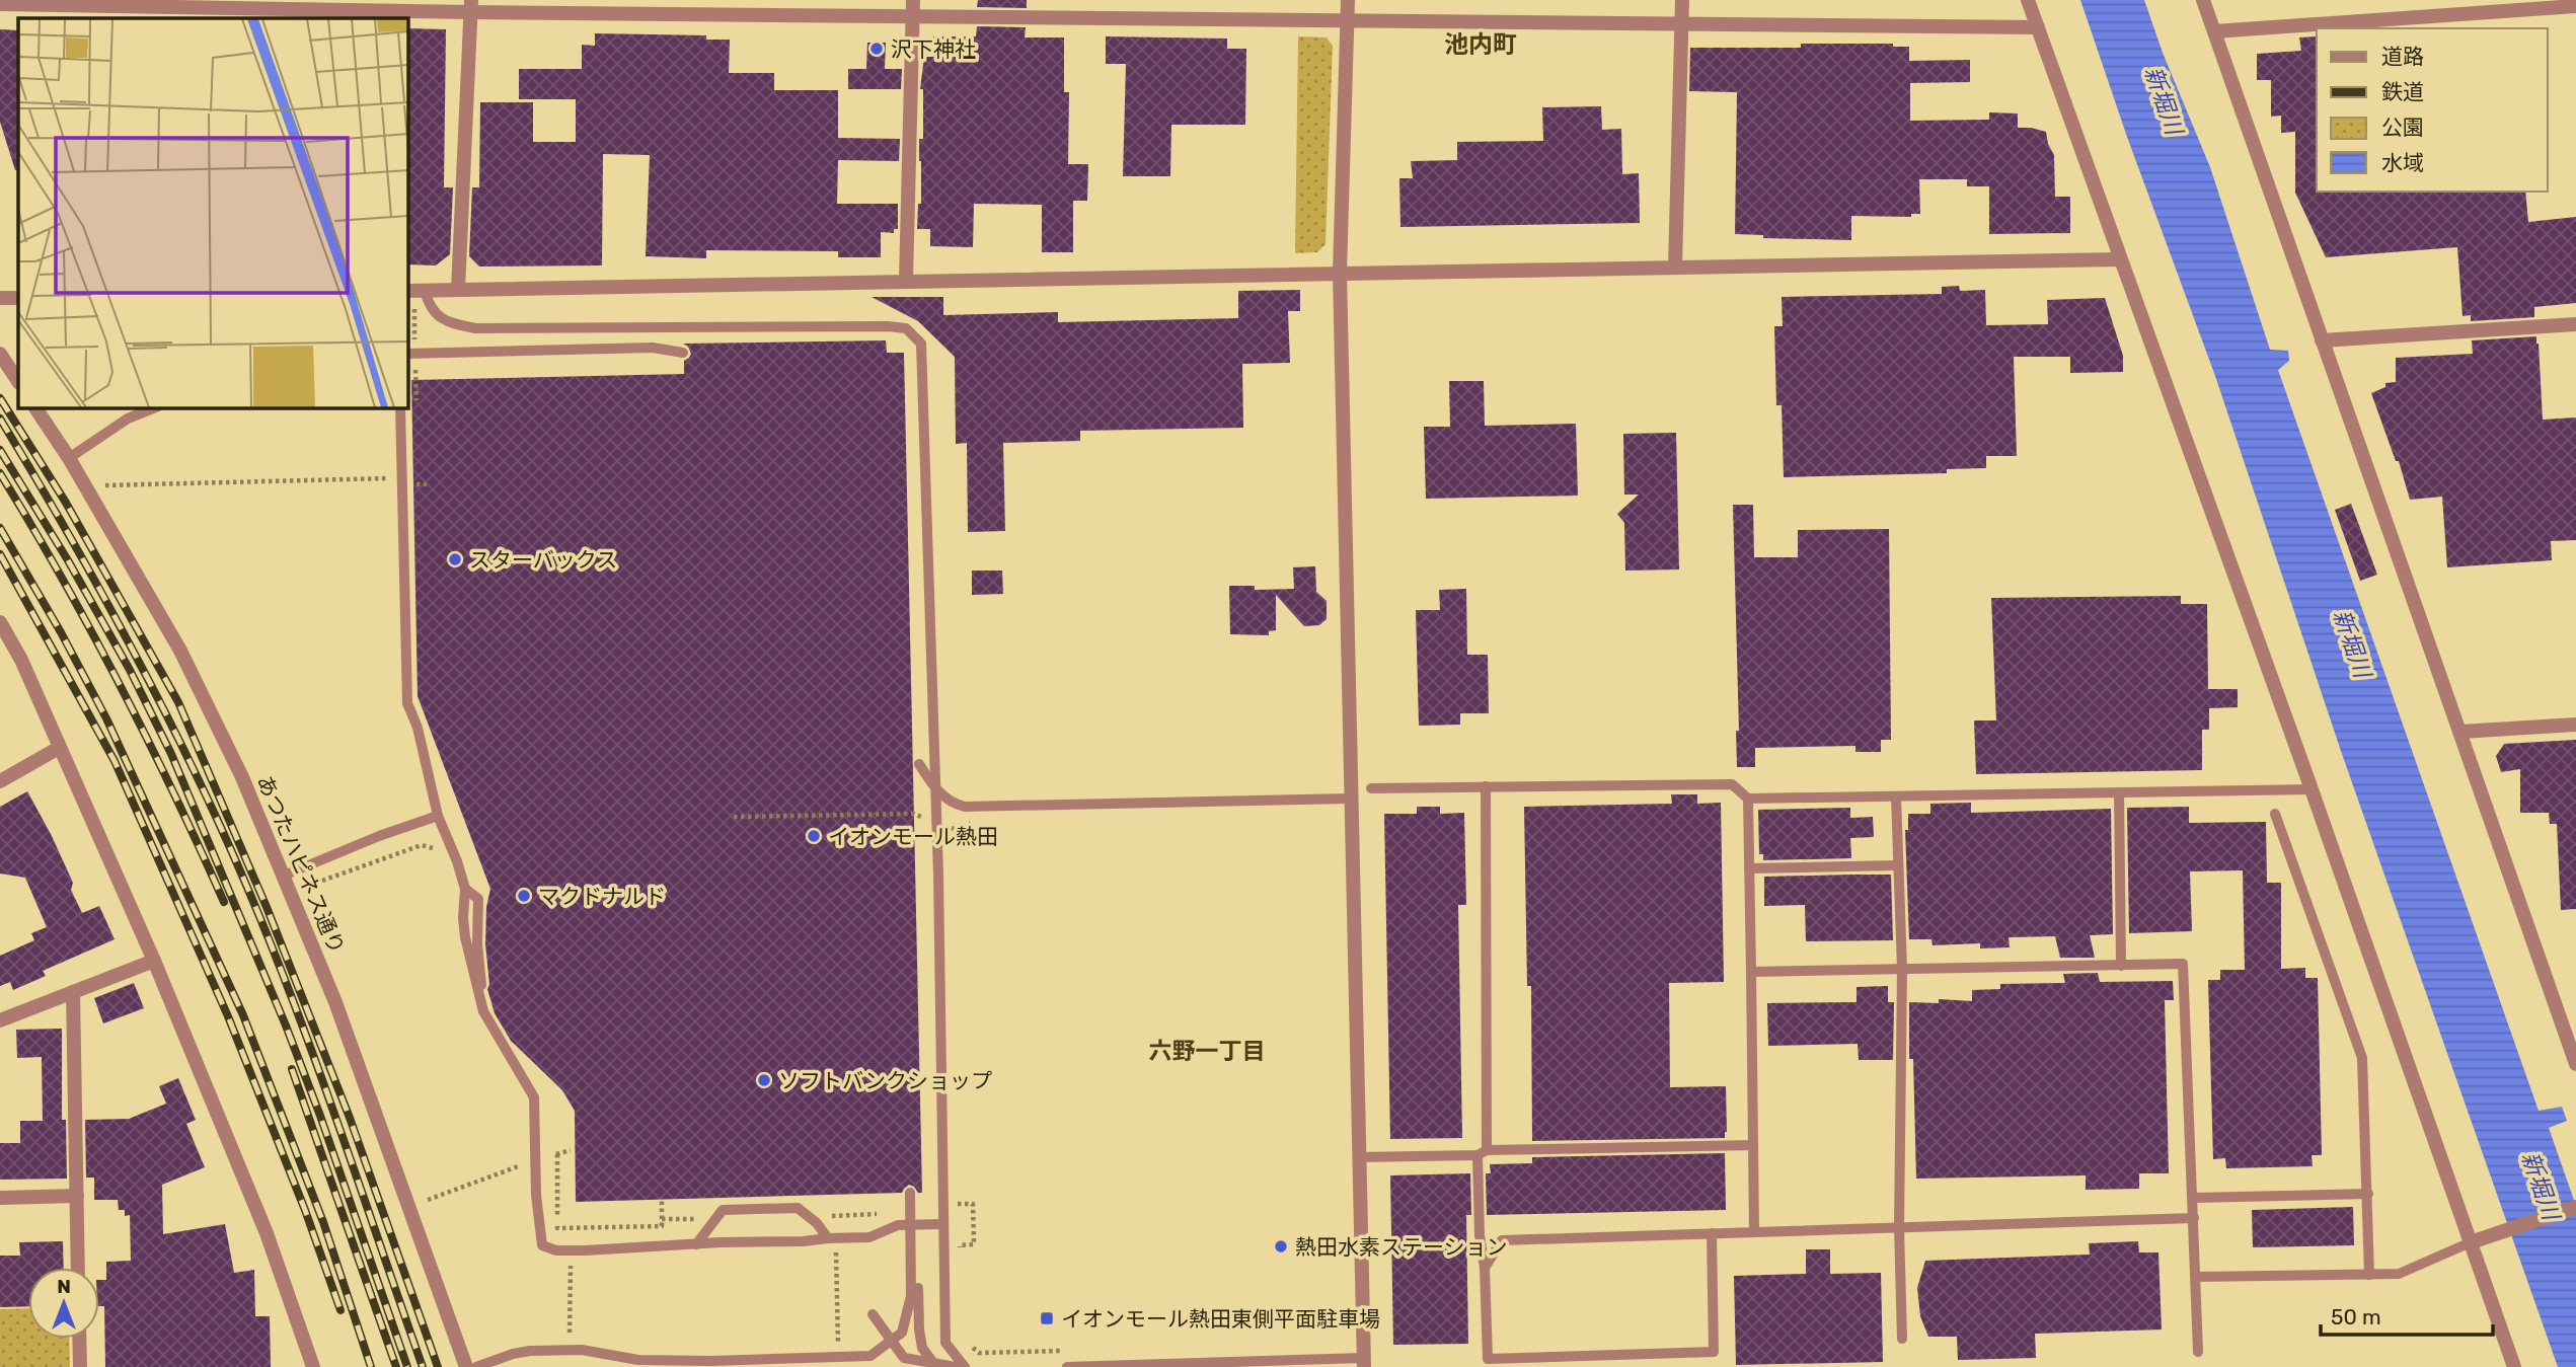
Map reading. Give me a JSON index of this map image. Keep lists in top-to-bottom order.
{
  "streets": {
    "street": ["あつたハピネス通り"]
  },
  "districts": ["池内町", "六野一丁目"],
  "water": ["新堀川"],
  "places": {
    "other": [
      "沢下神社",
      "スターバックス",
      "イオンモール熱田",
      "マクドナルド",
      "ソフトバンクショップ",
      "熱田水素ステーション"
    ],
    "transit": ["イオンモール熱田東側平面駐車場"]
  },
  "legend": [
    "道路",
    "鉄道",
    "公園",
    "水域"
  ],
  "scale_bar": "50 m",
  "north": "top"
}
